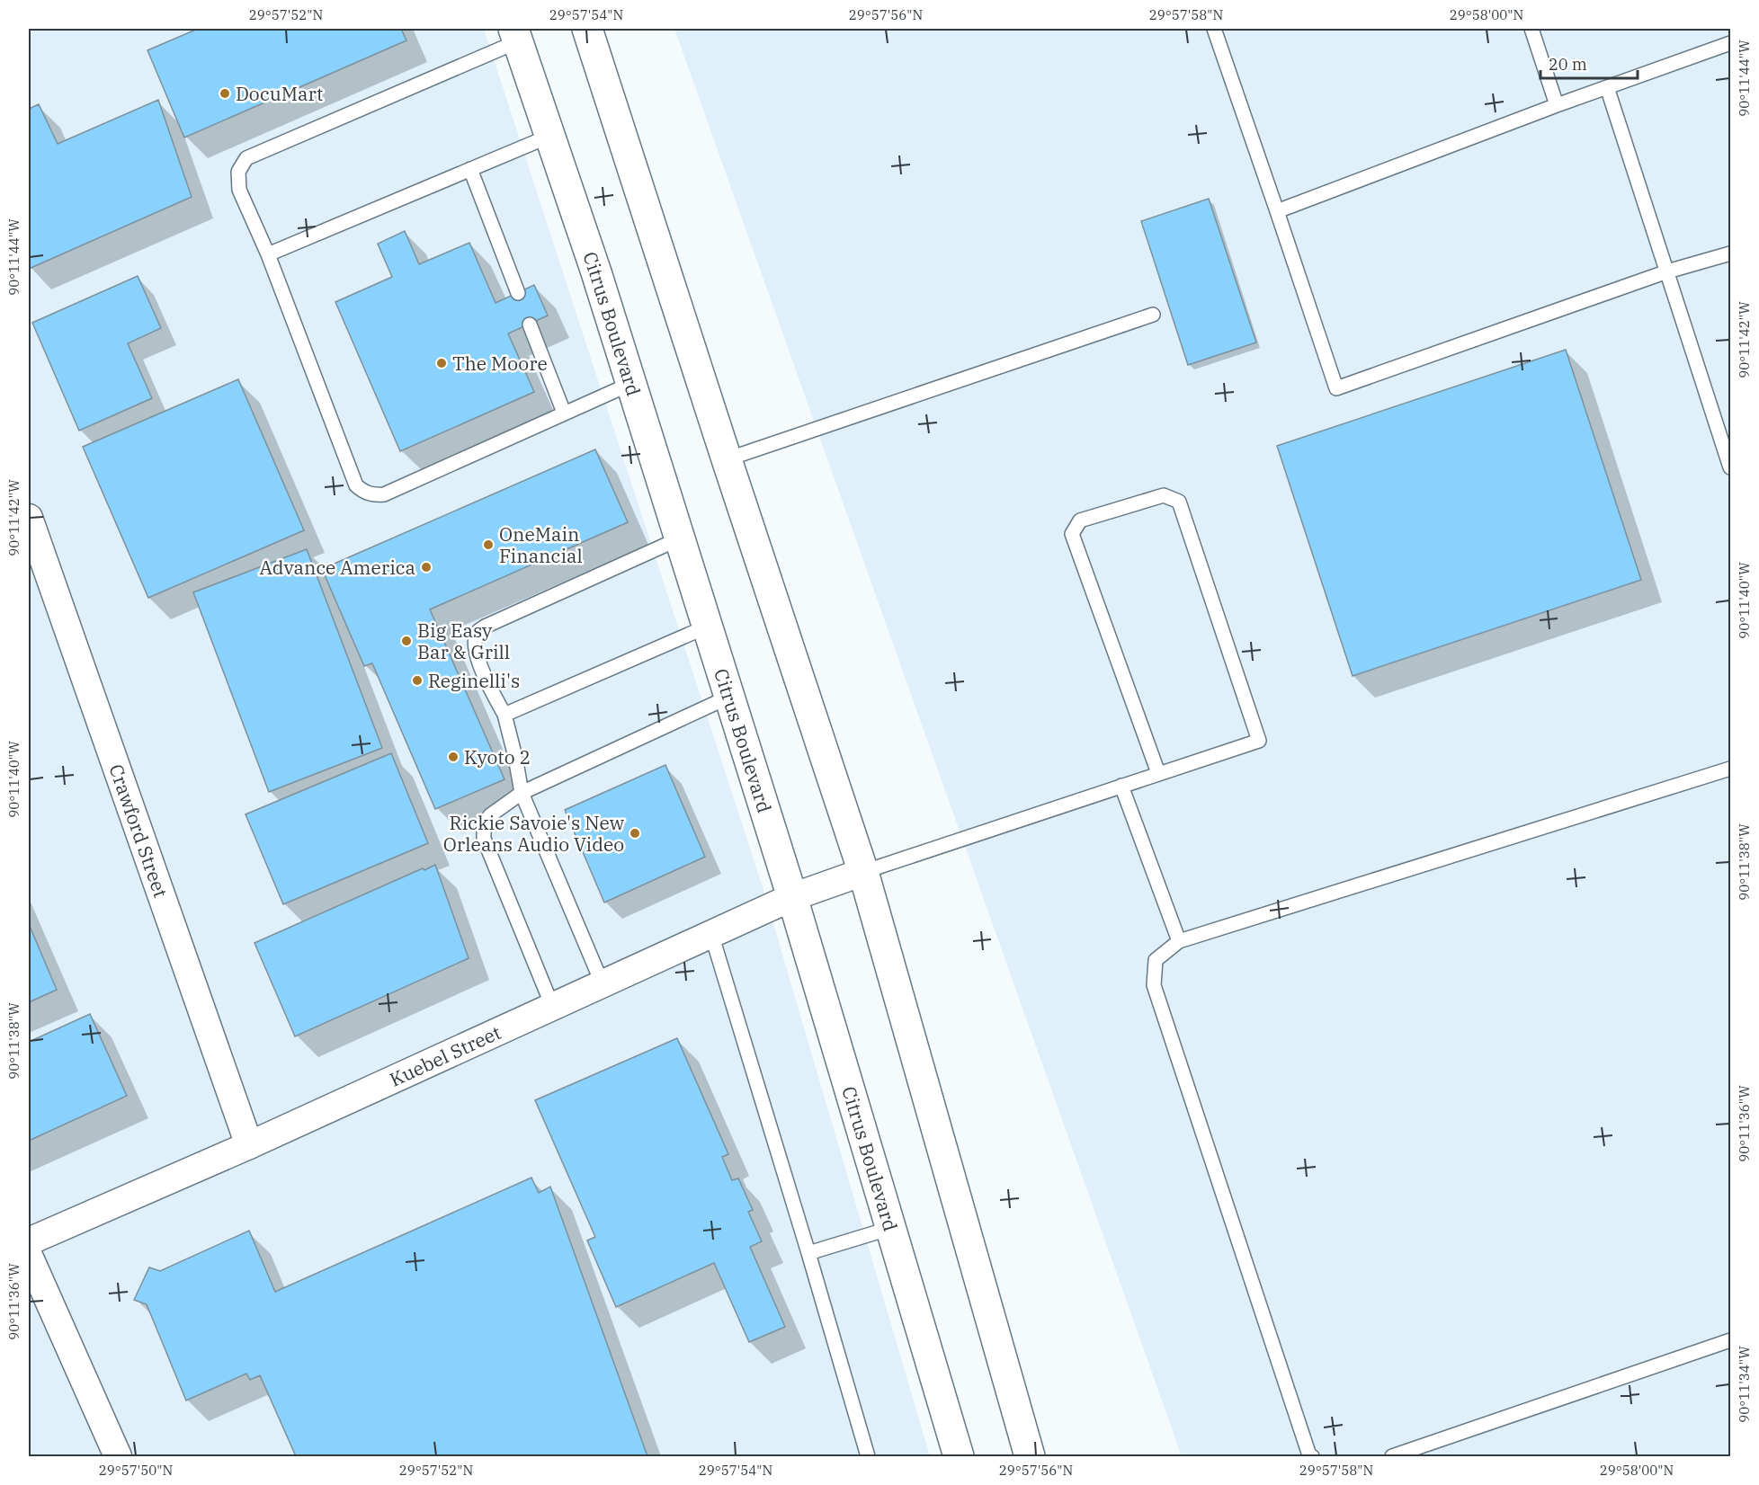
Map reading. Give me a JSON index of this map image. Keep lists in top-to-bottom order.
{
  "streets": {
    "street": ["Citrus Boulevard", "Crawford Street", "Kuebel Street"]
  },
  "crossings": [
    ["Citrus Boulevard", "Kuebel Street"],
    ["Crawford Street", "Kuebel Street"]
  ],
  "places": [
    "DocuMart",
    "The Moore",
    "OneMain Financial",
    "Advance America",
    "Big Easy Bar & Grill",
    "Reginelli's",
    "Kyoto 2",
    "Rickie Savoie's New Orleans Audio Video"
  ],
  "scale_bar": "20 m",
  "coordinates": [
    "29°57'52\"N",
    "29°57'54\"N",
    "29°57'56\"N",
    "29°57'58\"N",
    "29°58'00\"N",
    "90°11'44\"W",
    "90°11'42\"W",
    "90°11'40\"W",
    "90°11'38\"W",
    "90°11'36\"W",
    "90°11'34\"W",
    "29°57'50\"N"
  ]
}
